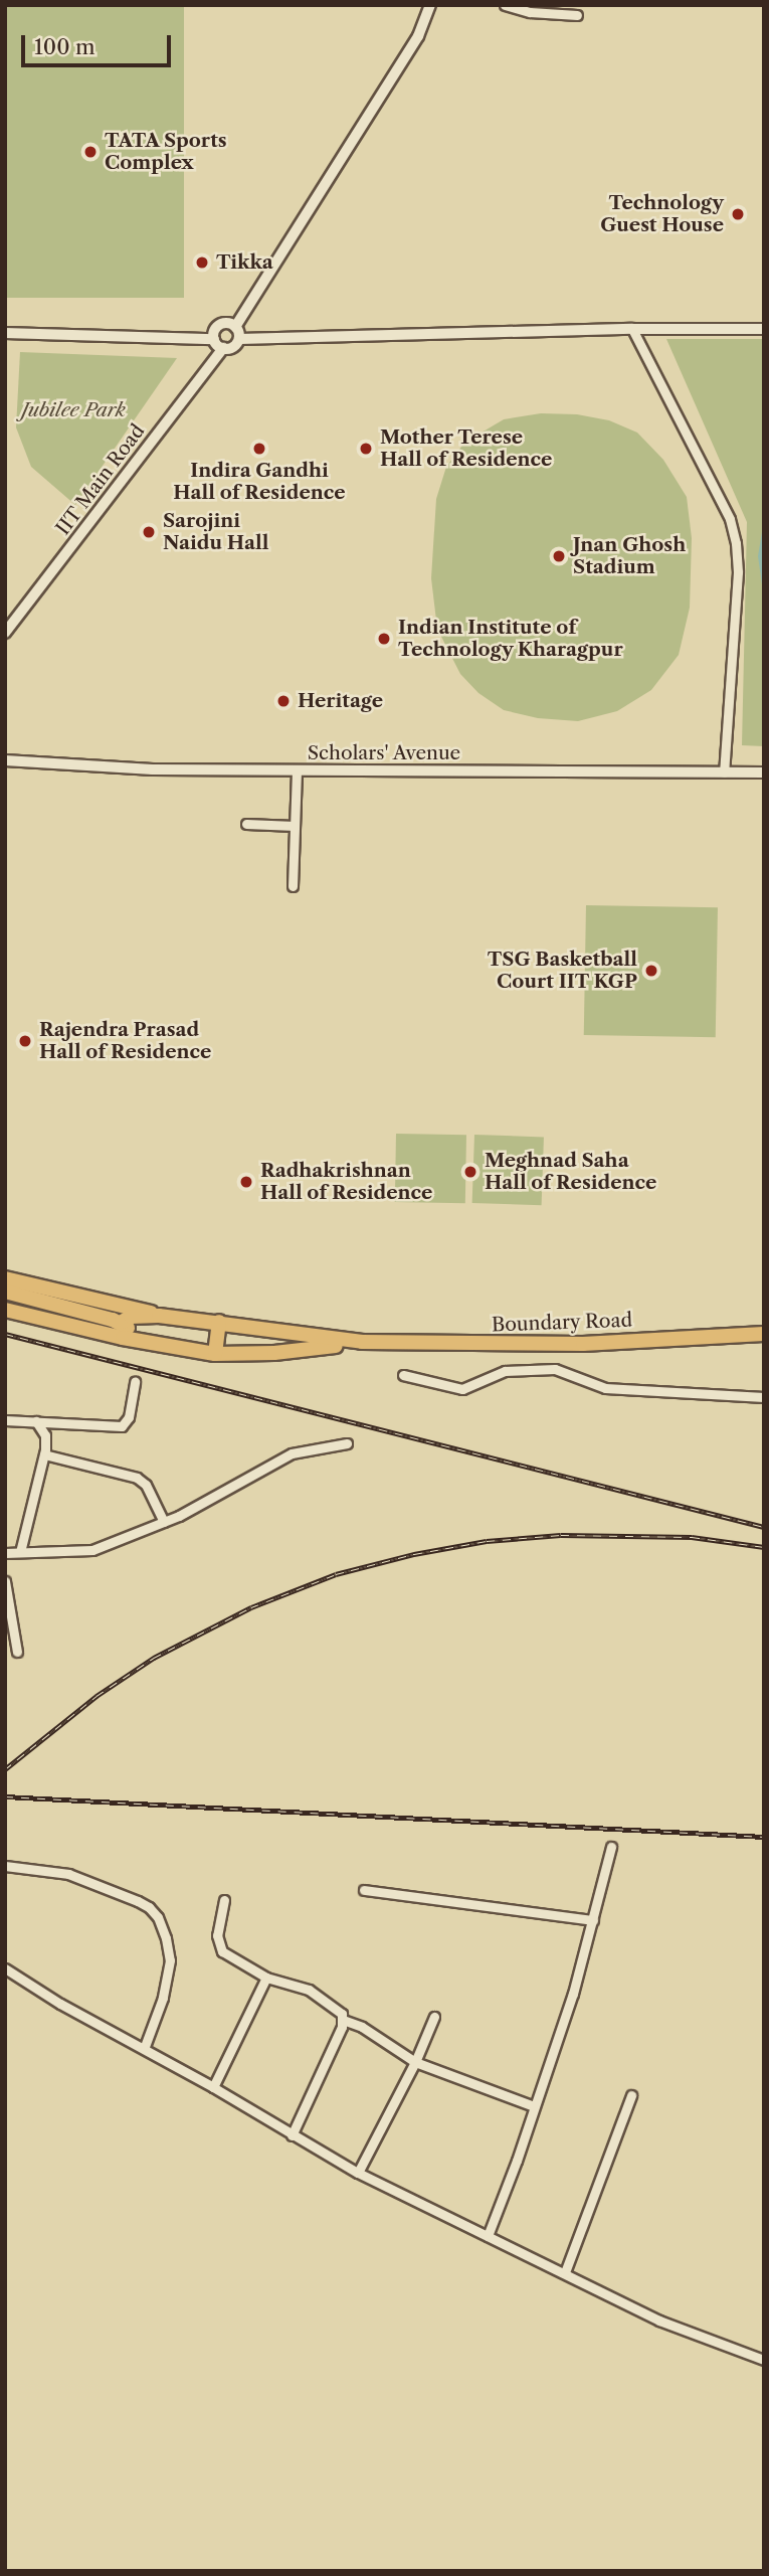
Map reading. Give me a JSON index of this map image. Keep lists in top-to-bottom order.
{
  "streets": {
    "main road": ["Boundary Road"],
    "street": ["IIT Main Road", "Scholars' Avenue"]
  },
  "parks": ["Jubilee Park"],
  "places": [
    "TATA Sports Complex",
    "Technology Guest House",
    "Tikka",
    "Indira Gandhi Hall of Residence",
    "Mother Terese Hall of Residence",
    "Sarojini Naidu Hall",
    "Jnan Ghosh Stadium",
    "Indian Institute of Technology Kharagpur",
    "Heritage",
    "TSG Basketball Court IIT KGP",
    "Rajendra Prasad Hall of Residence",
    "Meghnad Saha Hall of Residence",
    "Radhakrishnan Hall of Residence"
  ],
  "scale_bar": "100 m"
}
